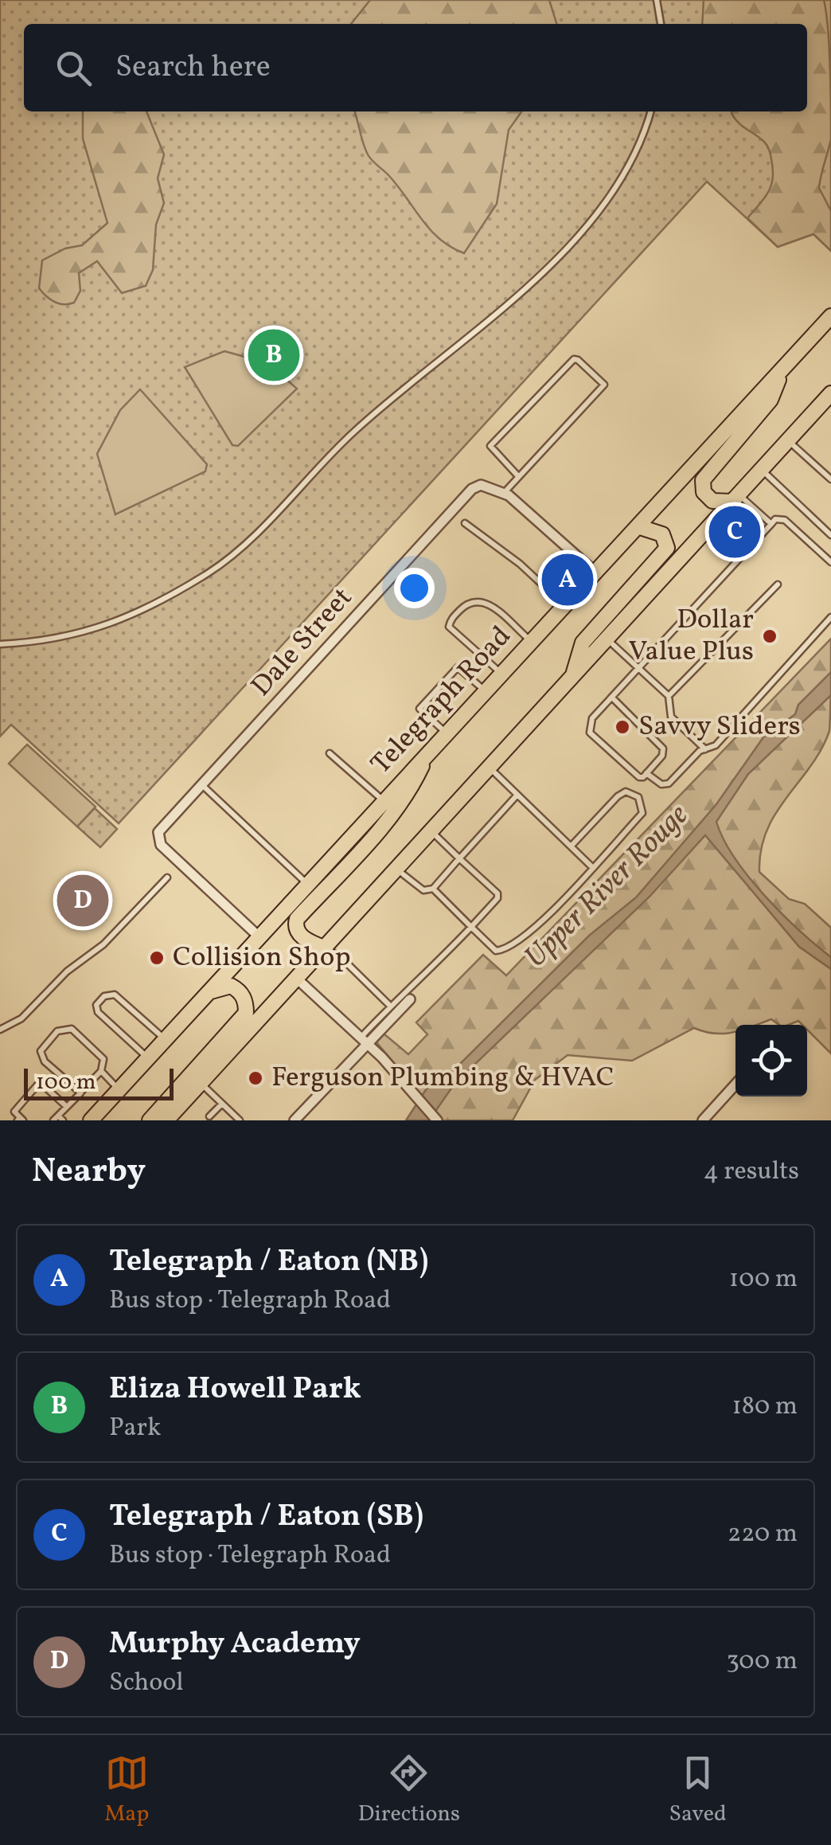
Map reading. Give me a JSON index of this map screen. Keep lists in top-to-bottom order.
{
  "streets": {
    "main road": ["Telegraph Road"],
    "street": ["Dale Street"]
  },
  "crossings": [
    ["Dale Street", "Telegraph Road"]
  ],
  "water": ["Upper River Rouge"],
  "places": [
    "Dollar Value Plus",
    "Savvy Sliders",
    "Collision Shop",
    "Ferguson Plumbing & HVAC"
  ],
  "scale_bar": "100 m",
  "page": {
    "search": "Search here",
    "pins": [
      "B",
      "C",
      "A",
      "D"
    ],
    "scale": "100 m",
    "heading": ["Nearby", "4 results"],
    "list": [
      {
        "mark": "A",
        "name": "Telegraph / Eaton (NB)",
        "note": "Bus stop · Telegraph Road",
        "value": "100 m"
      },
      {
        "mark": "B",
        "name": "Eliza Howell Park",
        "note": "Park",
        "value": "180 m"
      },
      {
        "mark": "C",
        "name": "Telegraph / Eaton (SB)",
        "note": "Bus stop · Telegraph Road",
        "value": "220 m"
      },
      {
        "mark": "D",
        "name": "Murphy Academy",
        "note": "School",
        "value": "300 m"
      }
    ],
    "nav": ["Map", "Directions", "Saved"]
  }
}
